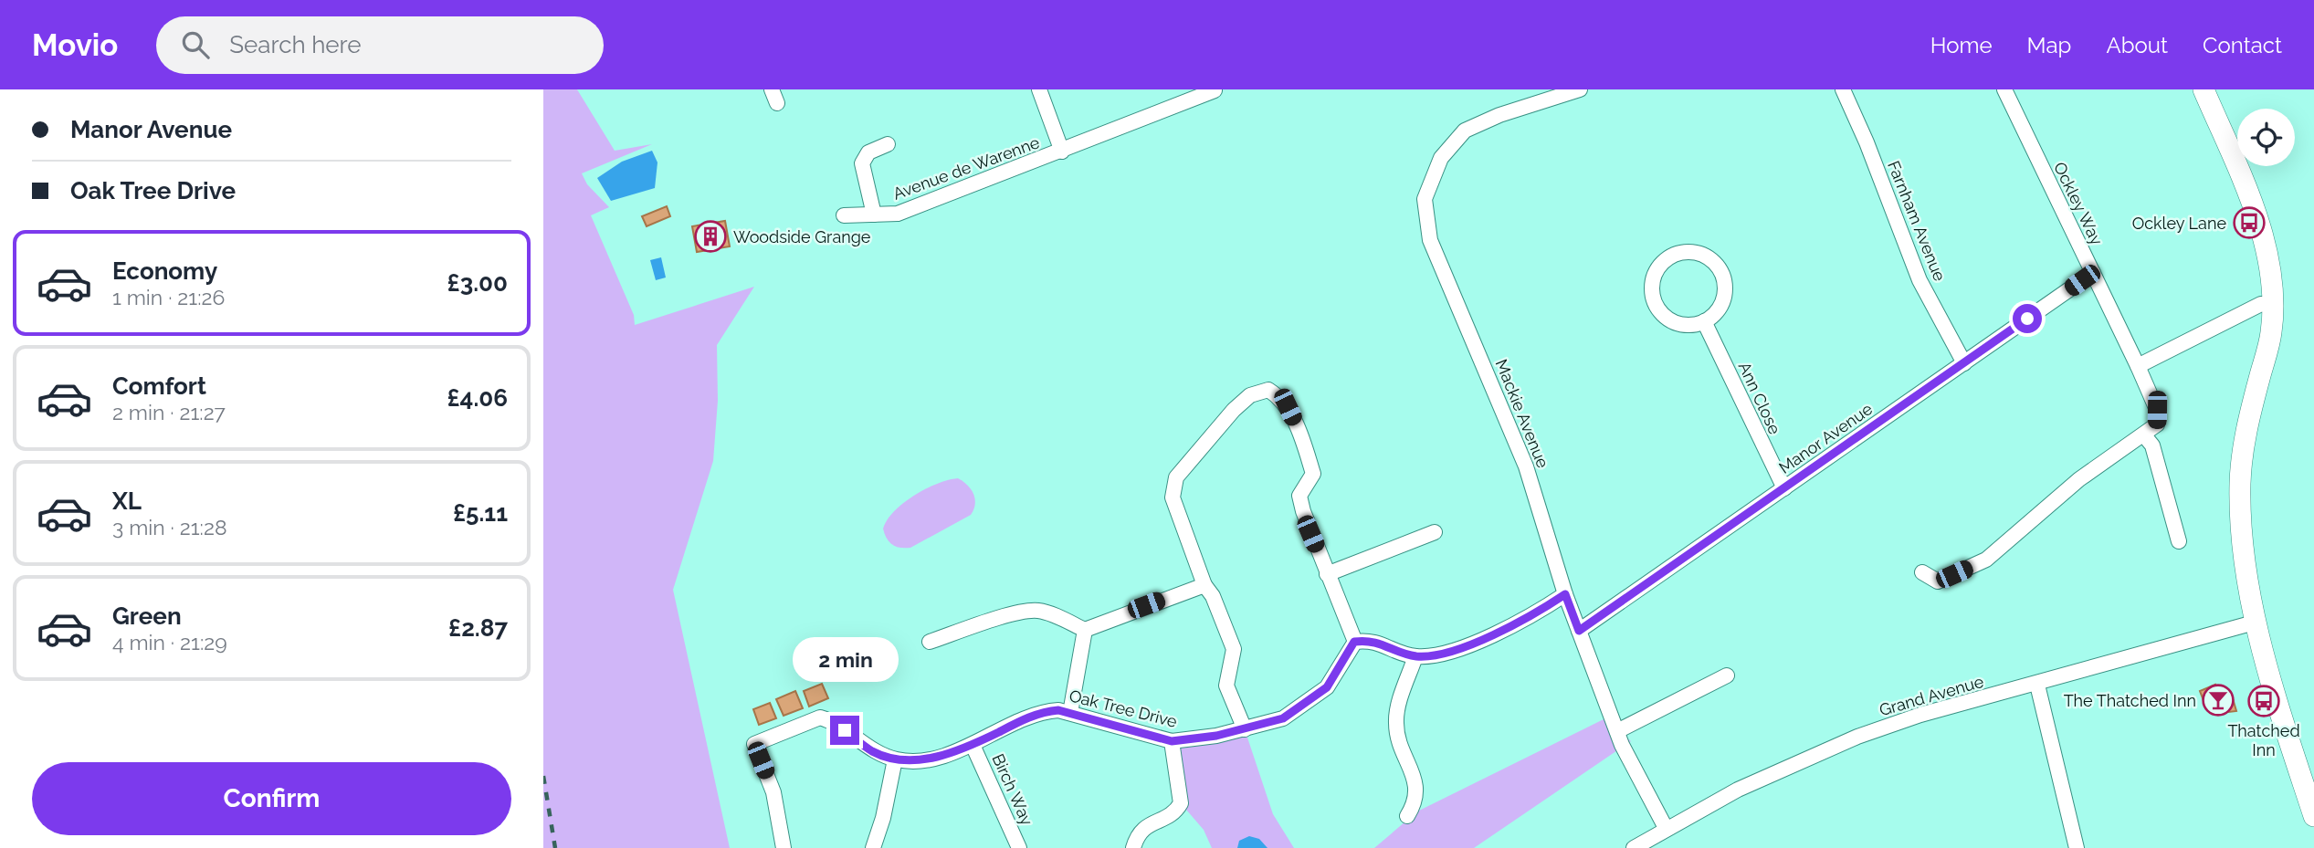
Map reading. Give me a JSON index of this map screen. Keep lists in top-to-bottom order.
{
  "streets": {
    "street": [
      "Avenue de Warenne",
      "Ockley Way",
      "Farnham Avenue",
      "Ann Close",
      "Mackie Avenue",
      "Manor Avenue",
      "Grand Avenue",
      "Oak Tree Drive",
      "Birch Way"
    ]
  },
  "crossings": [
    ["Ockley Way", "Manor Avenue"],
    ["Farnham Avenue", "Manor Avenue"],
    ["Ann Close", "Manor Avenue"],
    ["Mackie Avenue", "Manor Avenue"],
    ["Mackie Avenue", "Grand Avenue"],
    ["Oak Tree Drive", "Birch Way"]
  ],
  "places": {
    "bus stop": ["Ockley Lane", "Thatched Inn"],
    "building": ["Woodside Grange"],
    "bar": ["The Thatched Inn"]
  },
  "page": {
    "header": "Movio",
    "search": "Search here",
    "nav": [
      "Home",
      "Map",
      "About",
      "Contact"
    ],
    "banner": ["Manor Avenue", "Oak Tree Drive"],
    "list": [
      {
        "name": "Economy",
        "note": "1 min · 21:26",
        "value": "£3.00"
      },
      {
        "name": "Comfort",
        "note": "2 min · 21:27",
        "value": "£4.06"
      },
      {
        "name": "XL",
        "note": "3 min · 21:28",
        "value": "£5.11"
      },
      {
        "name": "Green",
        "note": "4 min · 21:29",
        "value": "£2.87"
      }
    ],
    "bubble": "2 min",
    "buttons": "Confirm"
  }
}
